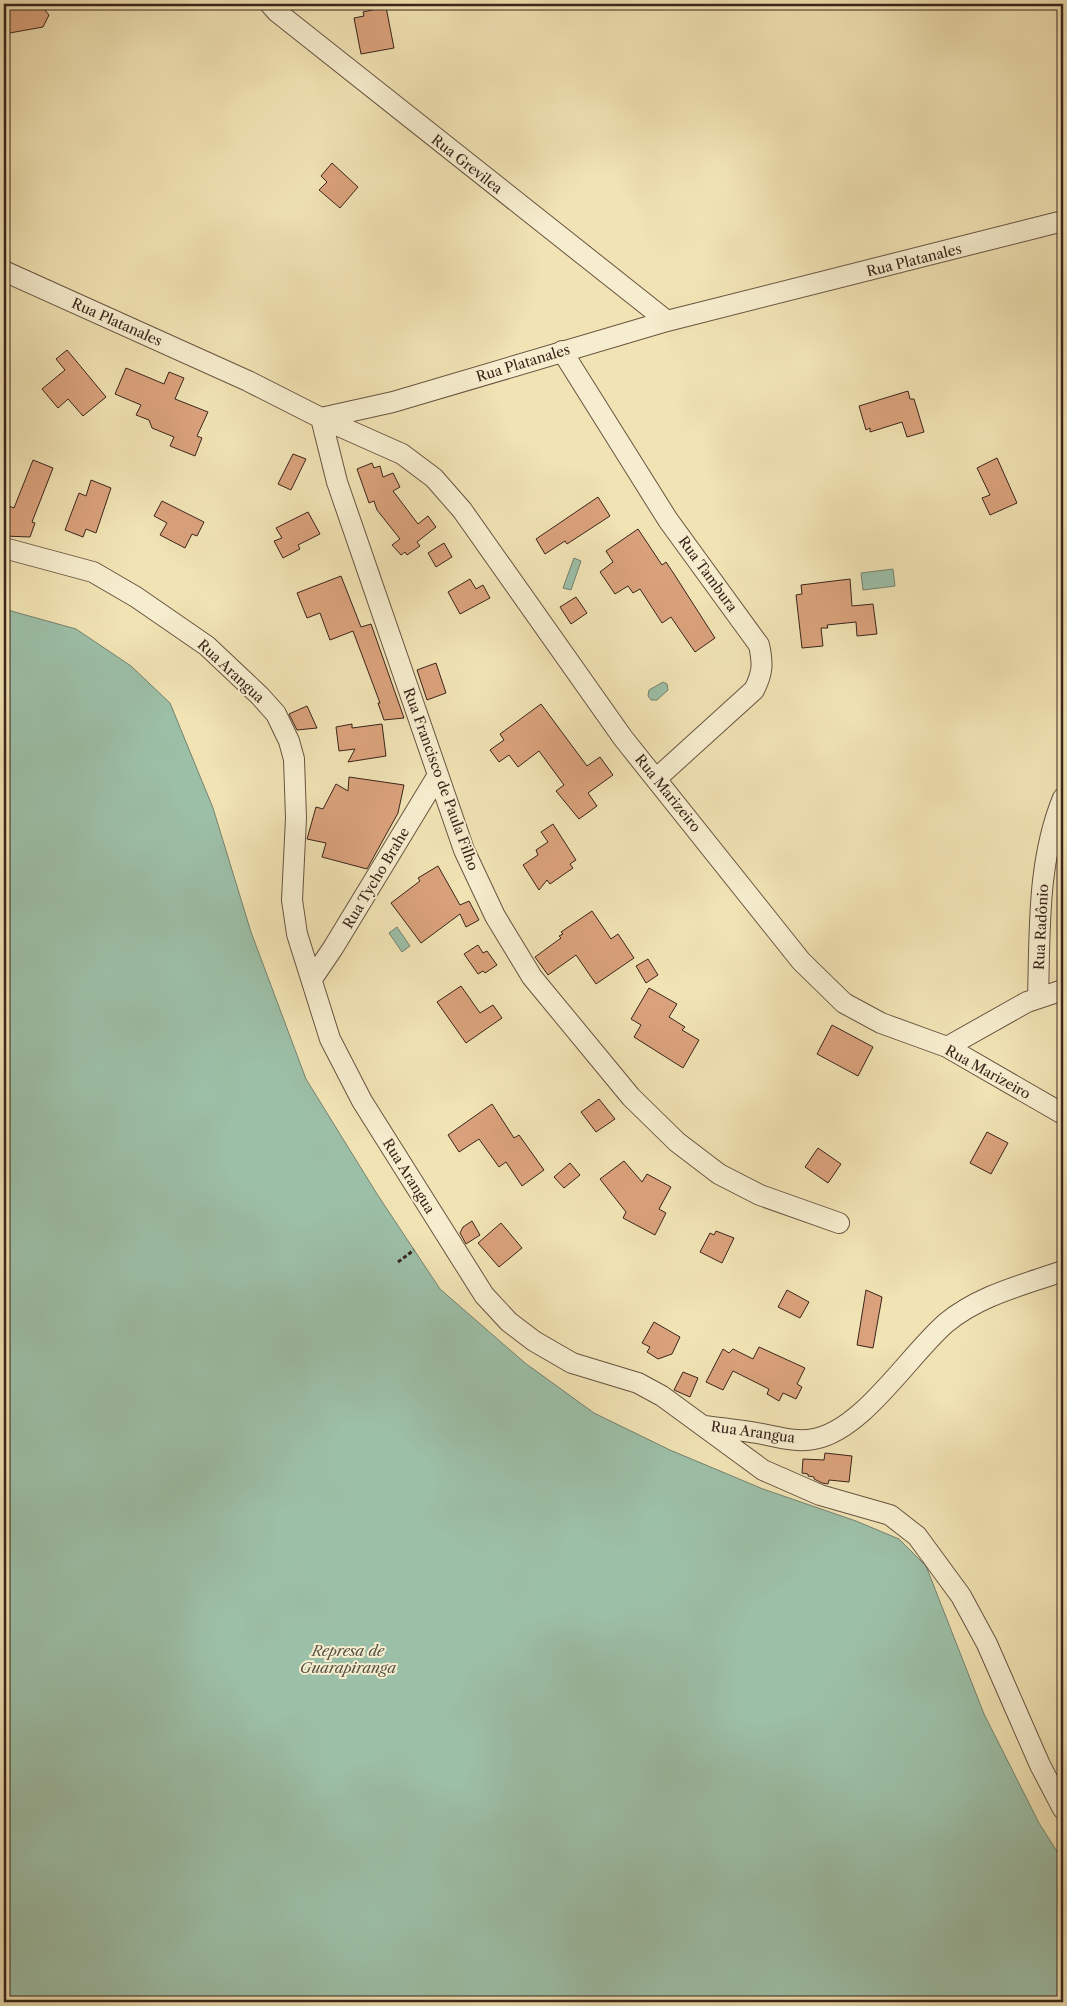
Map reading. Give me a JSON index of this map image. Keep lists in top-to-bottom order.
{
  "streets": {
    "street": [
      "Rua Grevilea",
      "Rua Platanales",
      "Rua Tambura",
      "Rua Arangua",
      "Rua Francisco de Paula Filho",
      "Rua Marizeiro",
      "Rua Tycho Brahe",
      "Rua Radônio"
    ]
  },
  "crossings": [
    ["Rua Grevilea", "Rua Platanales"],
    ["Rua Platanales", "Rua Tambura"],
    ["Rua Platanales", "Rua Francisco de Paula Filho"],
    ["Rua Platanales", "Rua Marizeiro"],
    ["Rua Tambura", "Rua Marizeiro"],
    ["Rua Arangua", "Rua Tycho Brahe"],
    ["Rua Francisco de Paula Filho", "Rua Marizeiro"],
    ["Rua Francisco de Paula Filho", "Rua Tycho Brahe"]
  ],
  "water": ["Represa de Guarapiranga"]
}
